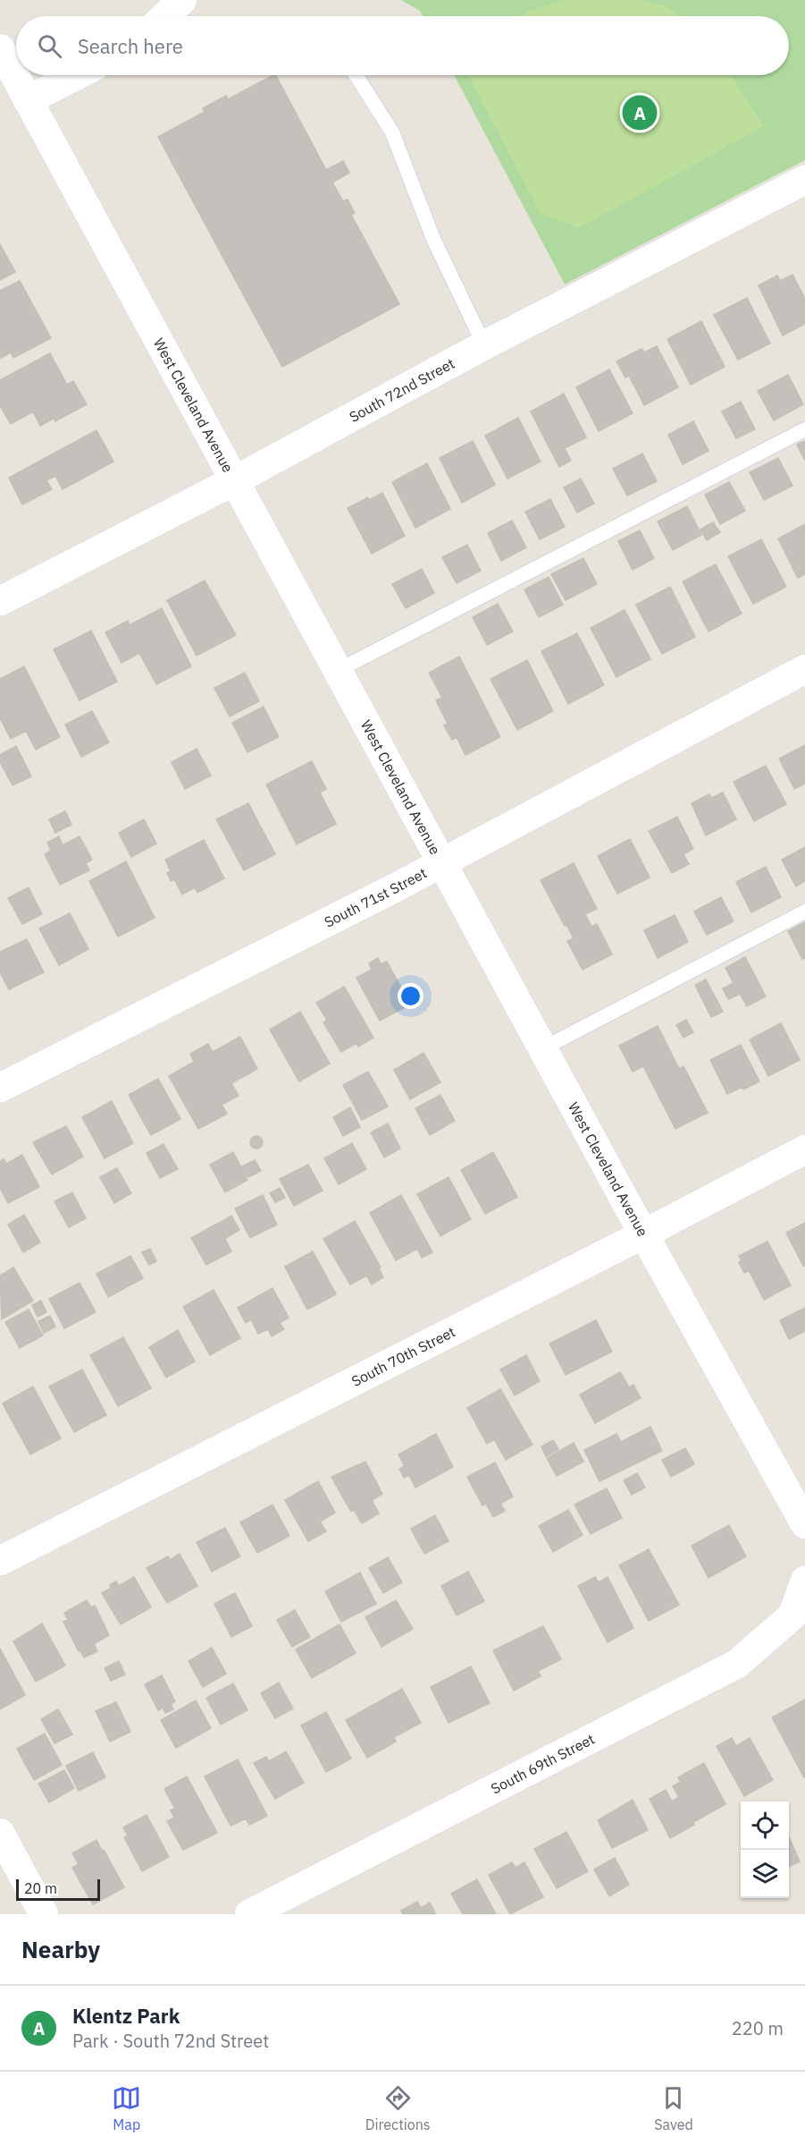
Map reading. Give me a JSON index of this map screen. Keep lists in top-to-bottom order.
{
  "streets": {
    "street": [
      "South 72nd Street",
      "West Cleveland Avenue",
      "South 71st Street",
      "South 70th Street",
      "South 69th Street"
    ]
  },
  "crossings": [
    ["South 72nd Street", "West Cleveland Avenue"],
    ["West Cleveland Avenue", "South 71st Street"],
    ["West Cleveland Avenue", "South 70th Street"]
  ],
  "scale_bar": "20 m",
  "page": {
    "search": "Search here",
    "pins": "A",
    "scale": "20 m",
    "heading": "Nearby",
    "list": [
      {
        "mark": "A",
        "name": "Klentz Park",
        "note": "Park · South 72nd Street",
        "value": "220 m"
      }
    ],
    "nav": ["Map", "Directions", "Saved"]
  }
}
